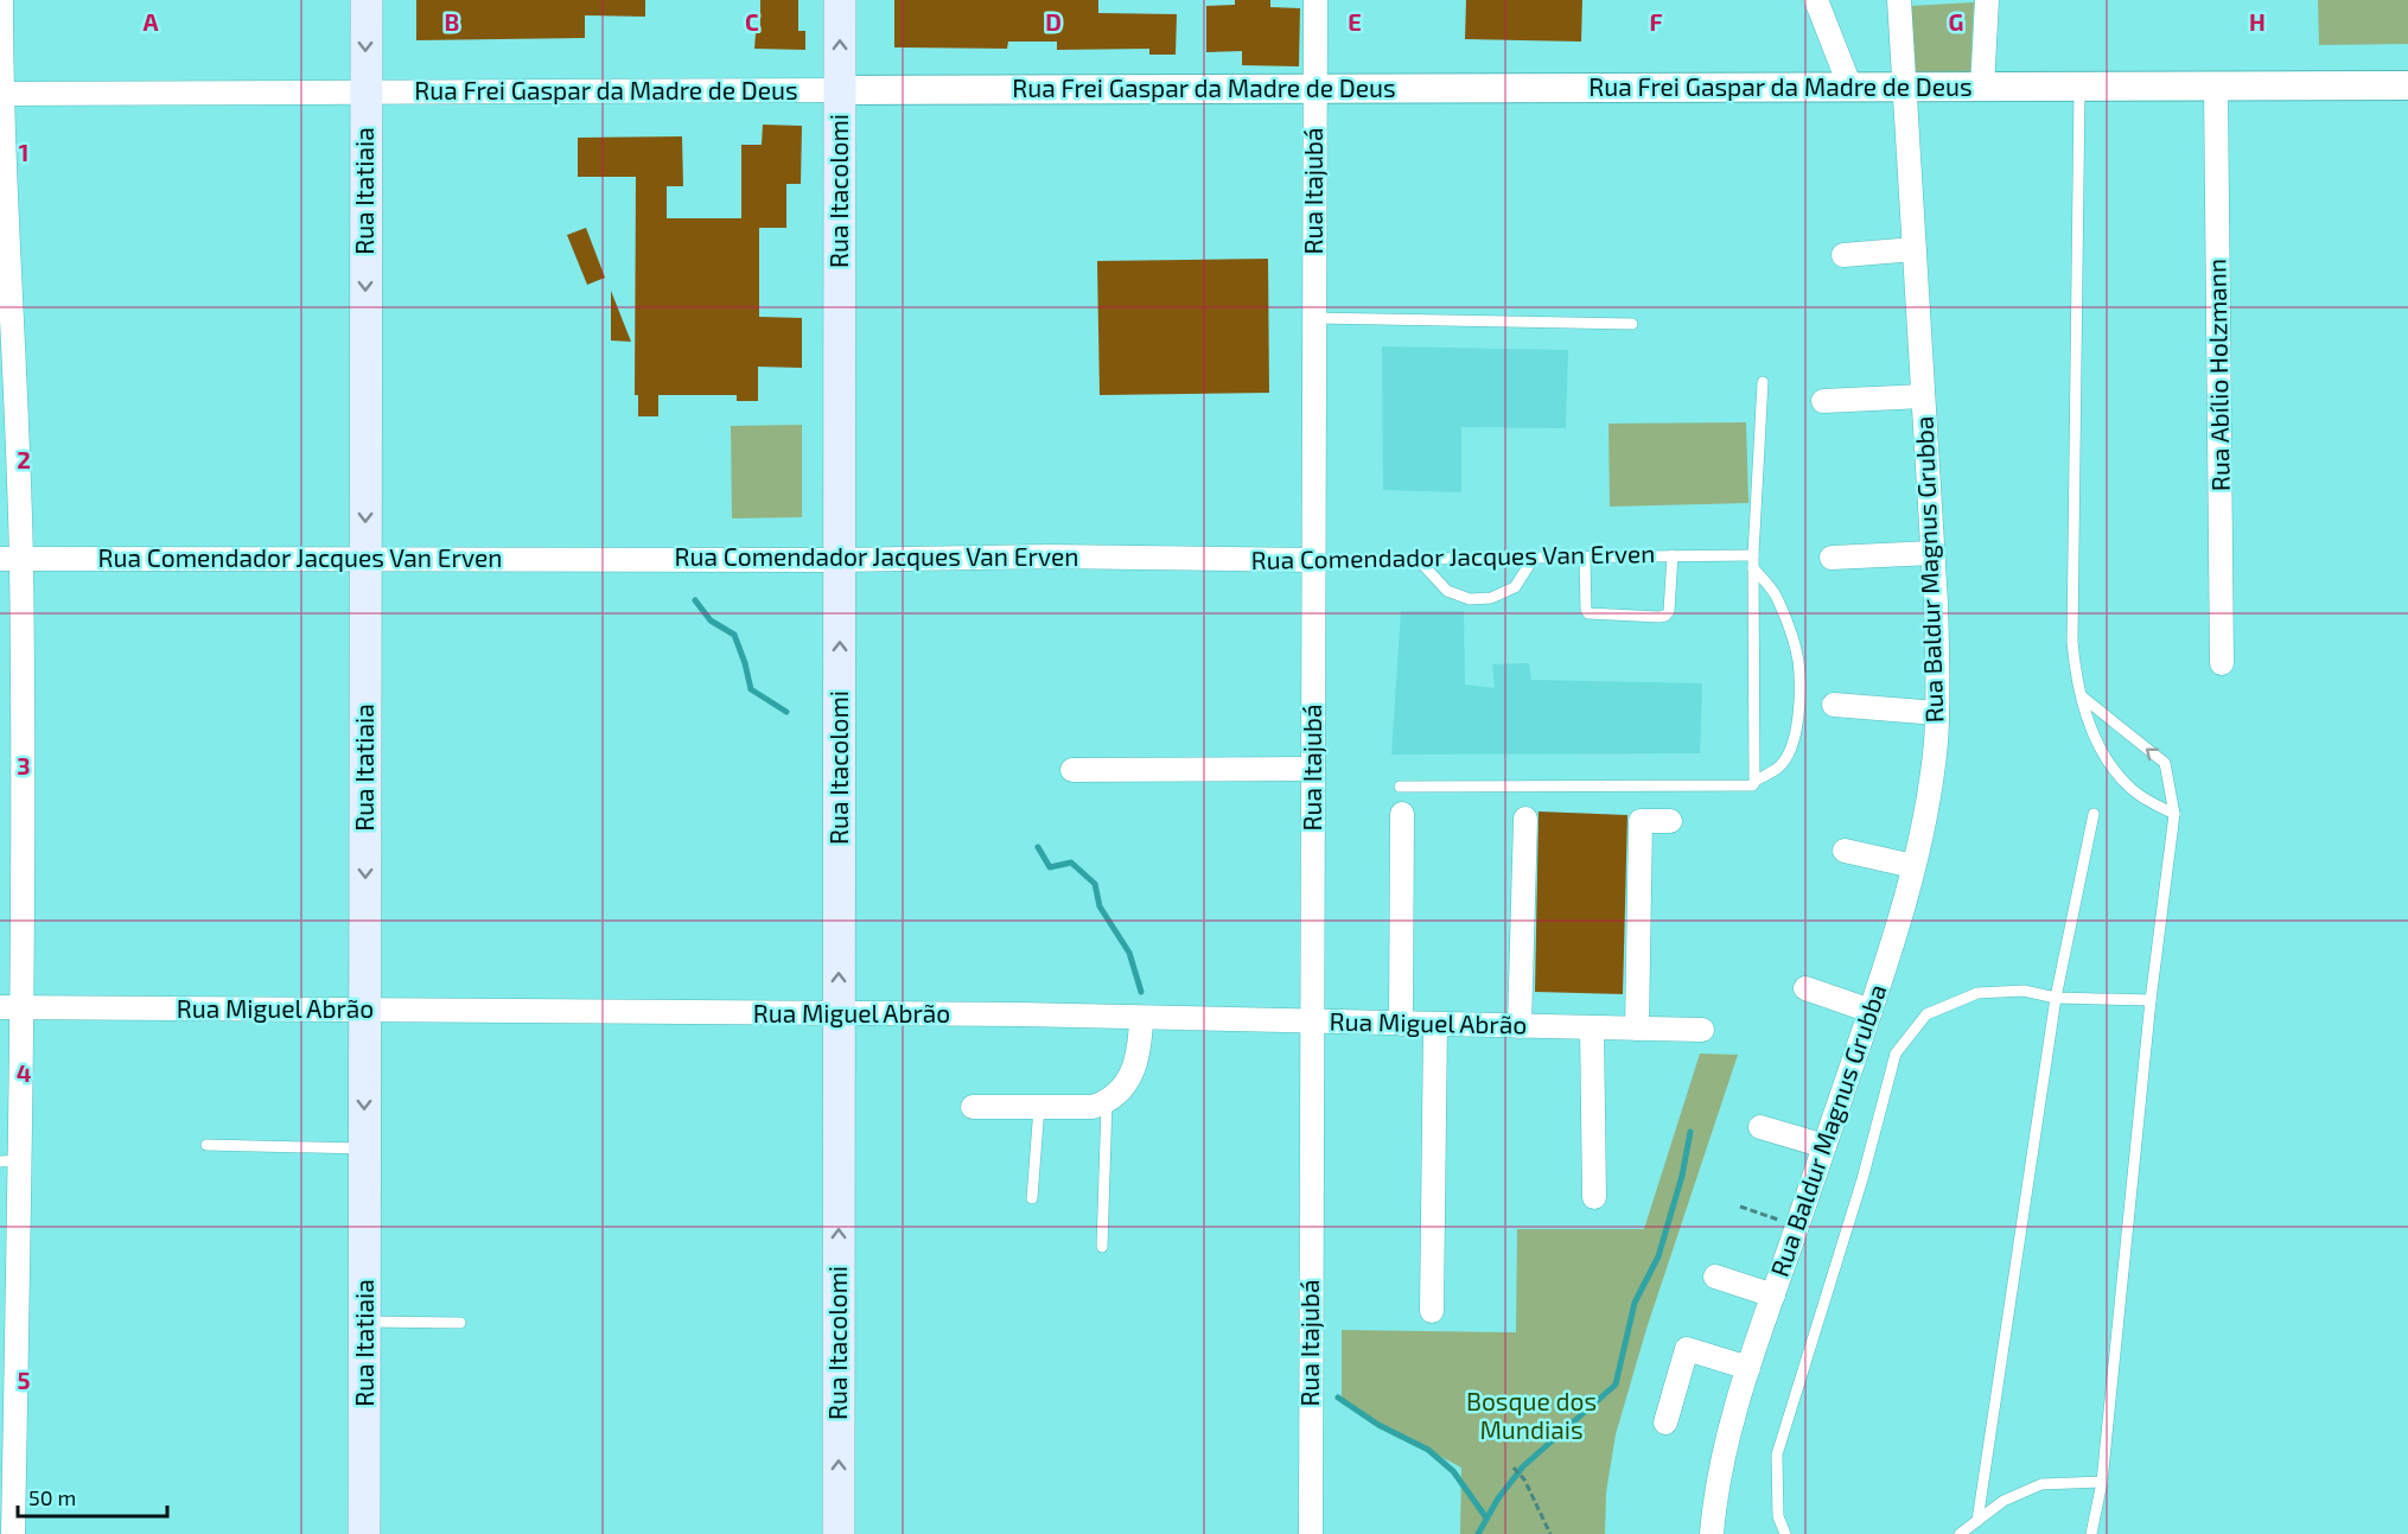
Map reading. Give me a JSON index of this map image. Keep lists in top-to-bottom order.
{
  "streets": {
    "main road": ["Rua Itatiaia", "Rua Itacolomi"],
    "street": [
      "Rua Frei Gaspar da Madre de Deus",
      "Rua Itajubá",
      "Rua Abílio Holzmann",
      "Rua Comendador Jacques Van Erven",
      "Rua Baldur Magnus Grubba",
      "Rua Miguel Abrão"
    ]
  },
  "crossings": [
    ["Rua Frei Gaspar da Madre de Deus", "Rua Itatiaia"],
    ["Rua Frei Gaspar da Madre de Deus", "Rua Itacolomi"],
    ["Rua Frei Gaspar da Madre de Deus", "Rua Itajubá"],
    ["Rua Frei Gaspar da Madre de Deus", "Rua Abílio Holzmann"],
    ["Rua Frei Gaspar da Madre de Deus", "Rua Baldur Magnus Grubba"],
    ["Rua Itatiaia", "Rua Comendador Jacques Van Erven"],
    ["Rua Itatiaia", "Rua Miguel Abrão"],
    ["Rua Itacolomi", "Rua Comendador Jacques Van Erven"],
    ["Rua Itacolomi", "Rua Miguel Abrão"],
    ["Rua Itajubá", "Rua Comendador Jacques Van Erven"],
    ["Rua Itajubá", "Rua Miguel Abrão"]
  ],
  "one_way": ["Rua Itatiaia", "Rua Itacolomi"],
  "parks": ["Bosque dos Mundiais"],
  "scale_bar": "50 m",
  "grid": {
    "columns": [
      "A",
      "B",
      "C",
      "D",
      "E",
      "F",
      "G",
      "H"
    ],
    "rows": [
      "1",
      "2",
      "3",
      "4",
      "5"
    ]
  }
}
